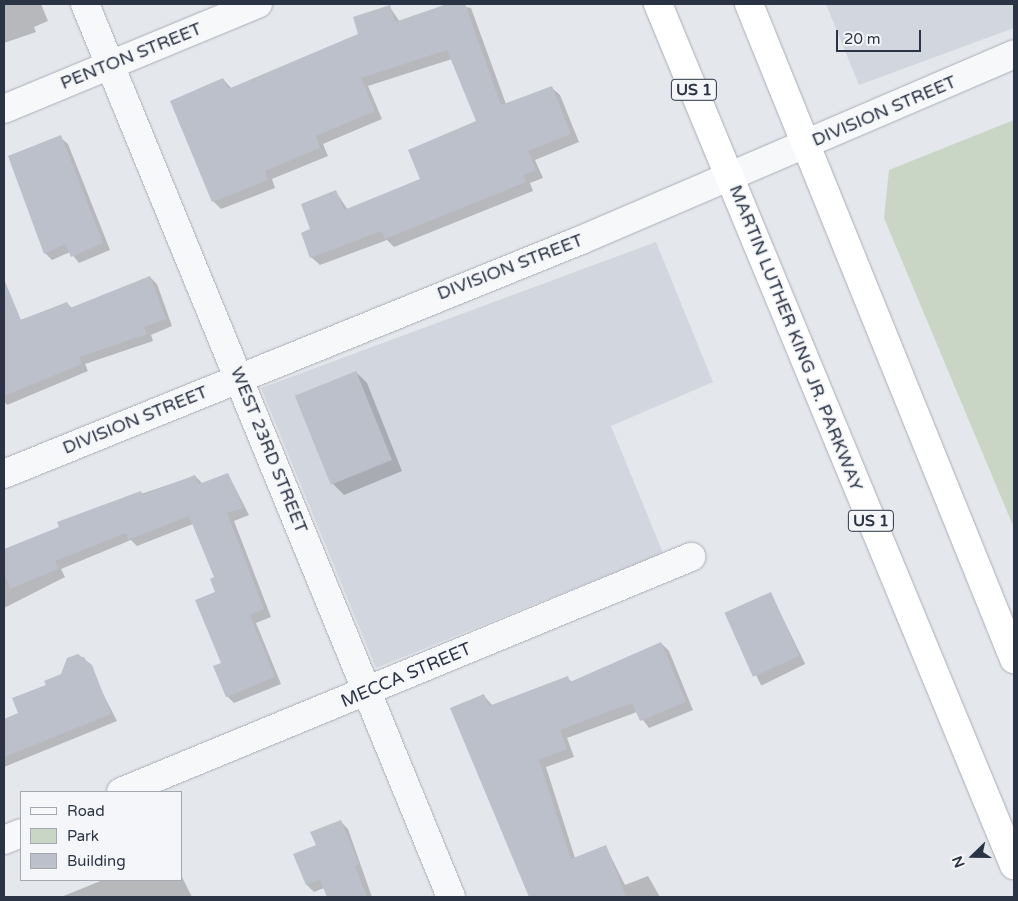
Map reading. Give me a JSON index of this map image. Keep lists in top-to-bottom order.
{
  "streets": {
    "highway": ["US 1", "MARTIN LUTHER KING JR. PARKWAY"],
    "street": [
      "PENTON STREET",
      "DIVISION STREET",
      "WEST 23RD STREET",
      "MECCA STREET"
    ]
  },
  "crossings": [
    ["PENTON STREET", "WEST 23RD STREET"],
    ["DIVISION STREET", "MARTIN LUTHER KING JR. PARKWAY"],
    ["DIVISION STREET", "WEST 23RD STREET"],
    ["WEST 23RD STREET", "MECCA STREET"]
  ],
  "legend": ["Road", "Park", "Building"],
  "scale_bar": "20 m",
  "north": "left"
}
